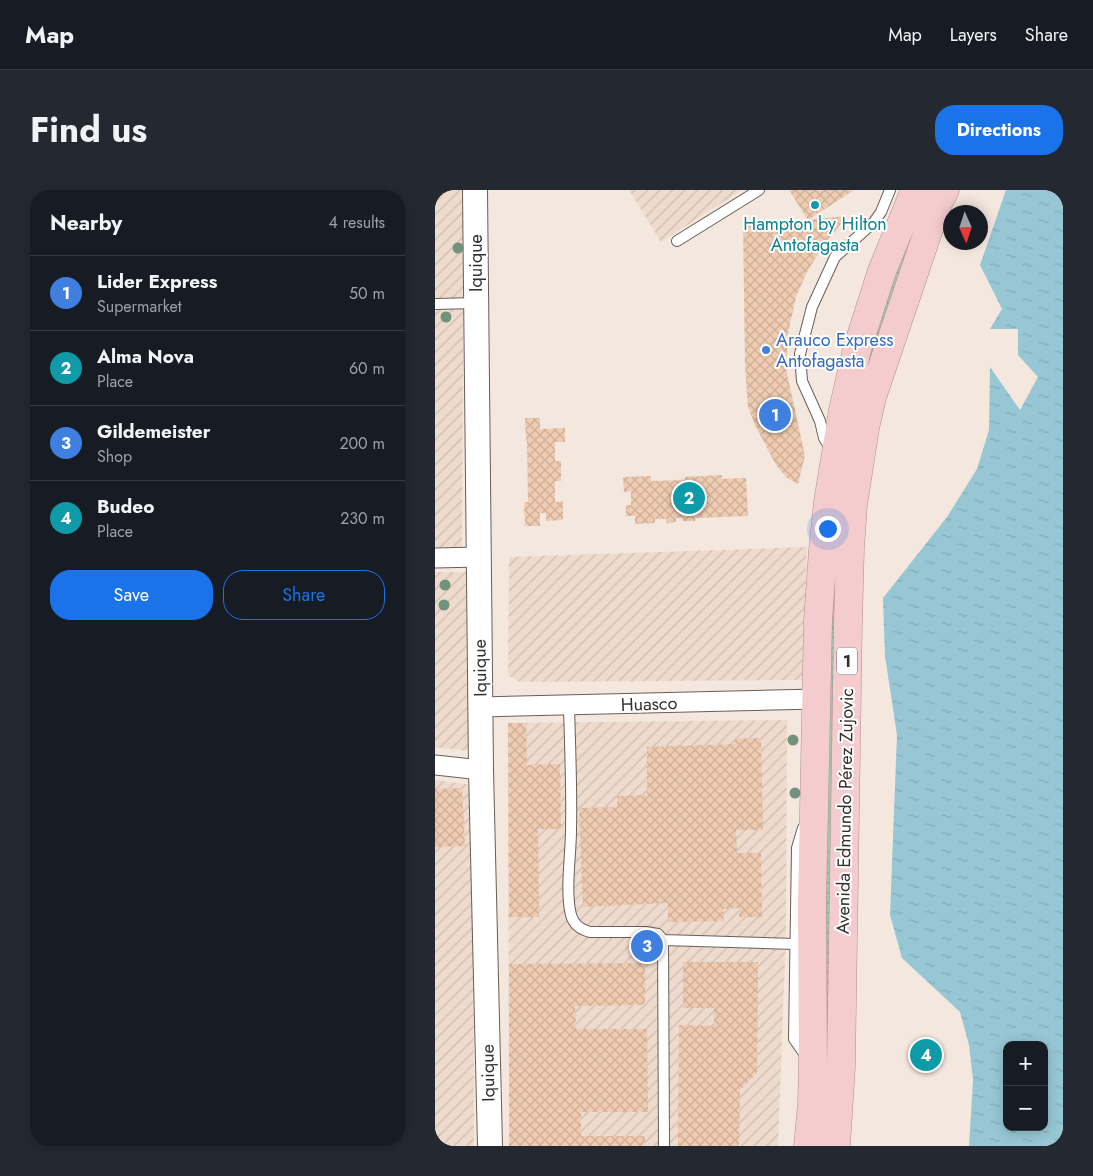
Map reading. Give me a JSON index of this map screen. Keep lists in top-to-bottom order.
{
  "streets": {
    "highway": ["1", "Avenida Edmundo Pérez Zujovic"],
    "street": ["Iquique", "Huasco"]
  },
  "crossings": [
    ["Iquique", "Huasco"],
    ["Huasco", "Avenida Edmundo Pérez Zujovic"]
  ],
  "places": ["Hampton by Hilton Antofagasta", "Arauco Express Antofagasta"],
  "north": "bottom",
  "page": {
    "header": "Map",
    "nav": ["Map", "Layers", "Share"],
    "title": "Find us",
    "buttons": [
      "Directions",
      ["Save", "Share"]
    ],
    "heading": ["Nearby", "4 results"],
    "list": [
      {
        "mark": "1",
        "name": "Lider Express",
        "note": "Supermarket",
        "value": "50 m"
      },
      {
        "mark": "2",
        "name": "Alma Nova",
        "note": "Place",
        "value": "60 m"
      },
      {
        "mark": "3",
        "name": "Gildemeister",
        "note": "Shop",
        "value": "200 m"
      },
      {
        "mark": "4",
        "name": "Budeo",
        "note": "Place",
        "value": "230 m"
      }
    ],
    "pins": [
      "1",
      "2",
      "3",
      "4"
    ],
    "map_buttons": ["+", "−"]
  }
}
